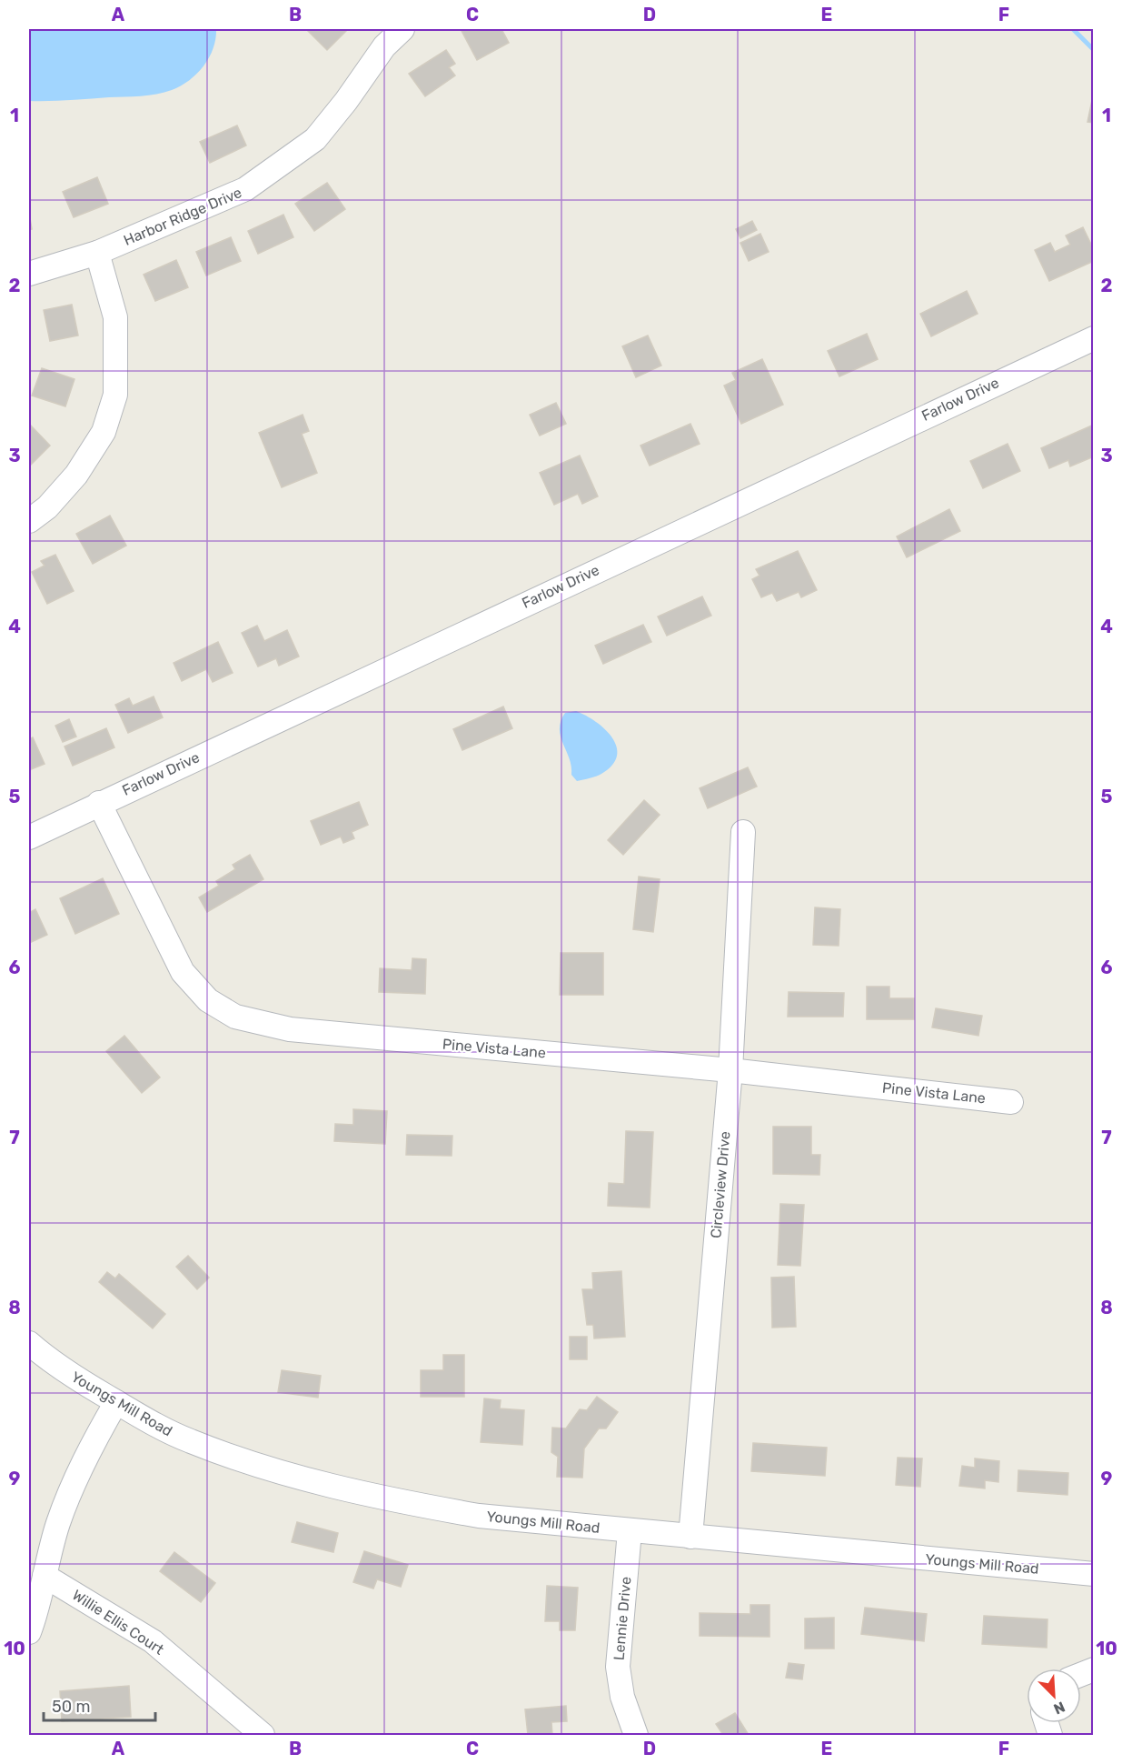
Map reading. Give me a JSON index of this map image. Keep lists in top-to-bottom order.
{
  "streets": {
    "street": [
      "Harbor Ridge Drive",
      "Farlow Drive",
      "Pine Vista Lane",
      "Circleview Drive",
      "Youngs Mill Road",
      "Lennie Drive",
      "Willie Ellis Court"
    ]
  },
  "crossings": [
    ["Farlow Drive", "Pine Vista Lane"],
    ["Pine Vista Lane", "Circleview Drive"],
    ["Circleview Drive", "Youngs Mill Road"],
    ["Youngs Mill Road", "Lennie Drive"]
  ],
  "scale_bar": "50 m",
  "north": "bottom right",
  "grid": {
    "columns": [
      "A",
      "B",
      "C",
      "D",
      "E",
      "F"
    ],
    "rows": [
      "1",
      "2",
      "3",
      "4",
      "5",
      "6",
      "7",
      "8",
      "9",
      "10"
    ]
  }
}
